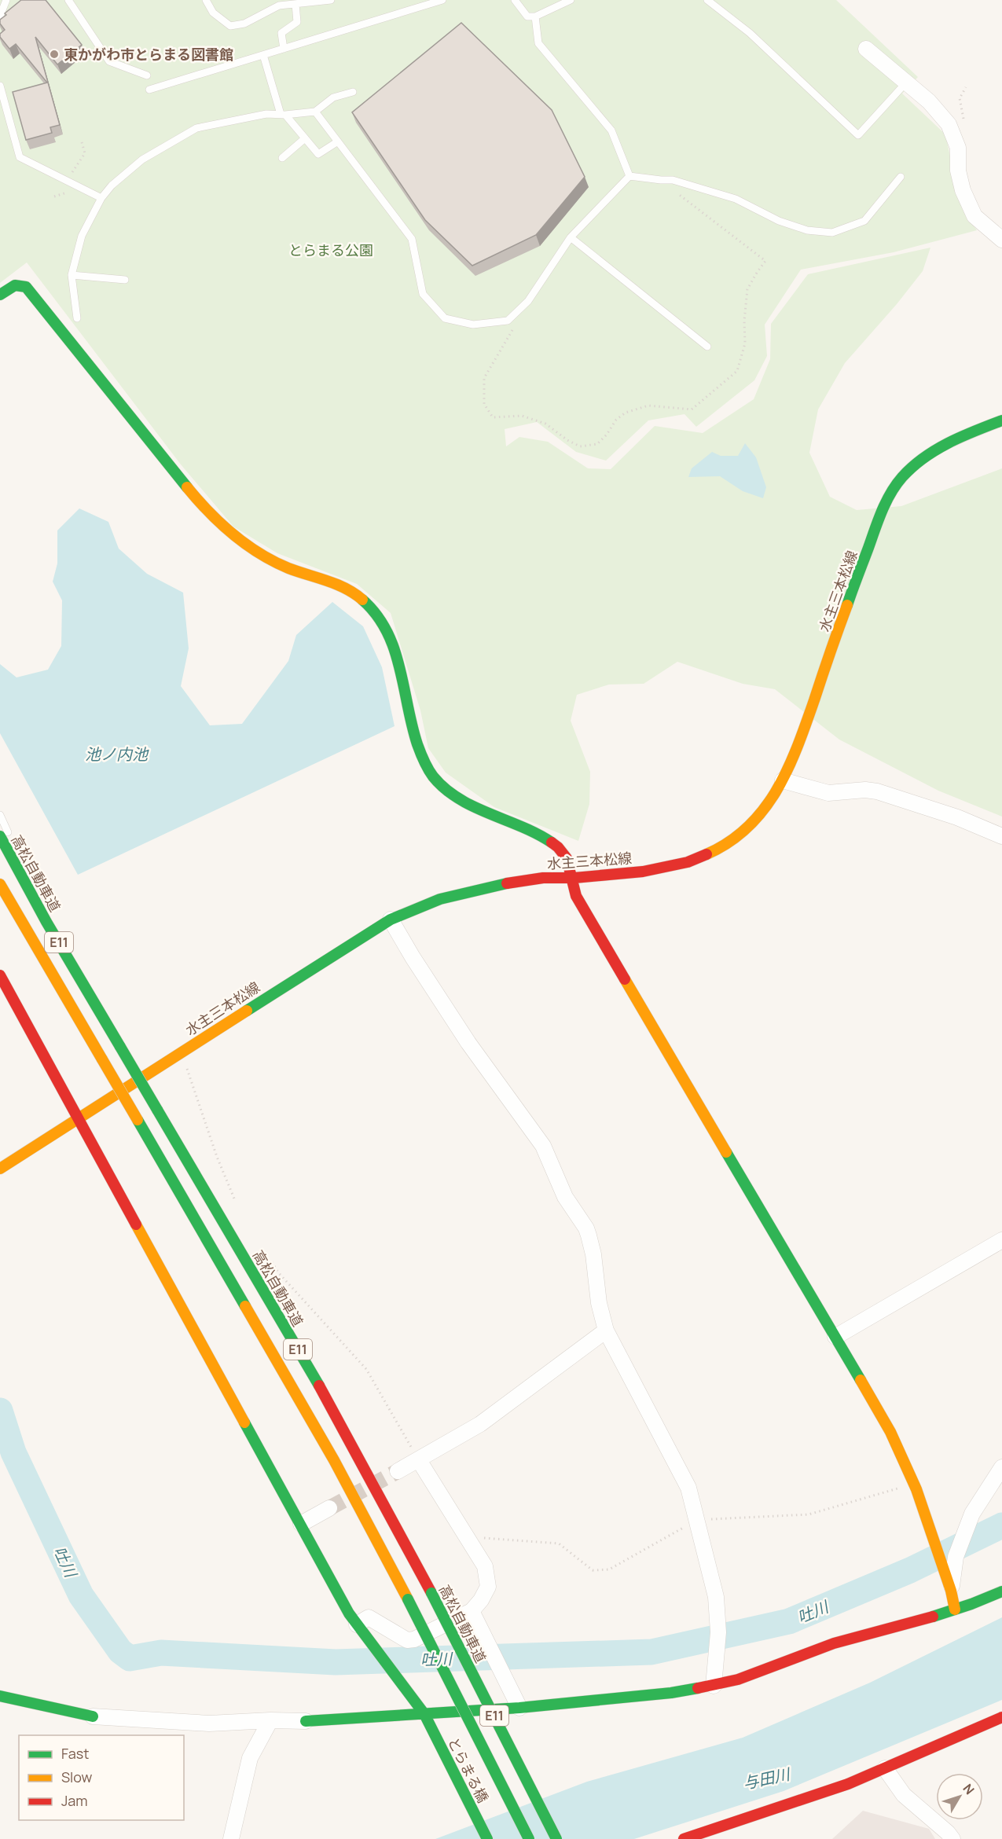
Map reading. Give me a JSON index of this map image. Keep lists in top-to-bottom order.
{
  "streets": {
    "main road": [
      "水主三本松線",
      "高松自動車道",
      "E11",
      "とらまる橋"
    ]
  },
  "crossings": [
    ["水主三本松線", "とらまる橋"]
  ],
  "water": ["池ノ内池", "吐川", "与田川"],
  "parks": ["とらまる公園"],
  "places": ["東かがわ市とらまる図書館"],
  "legend": ["Fast", "Slow", "Jam"],
  "north": "top right"
}
